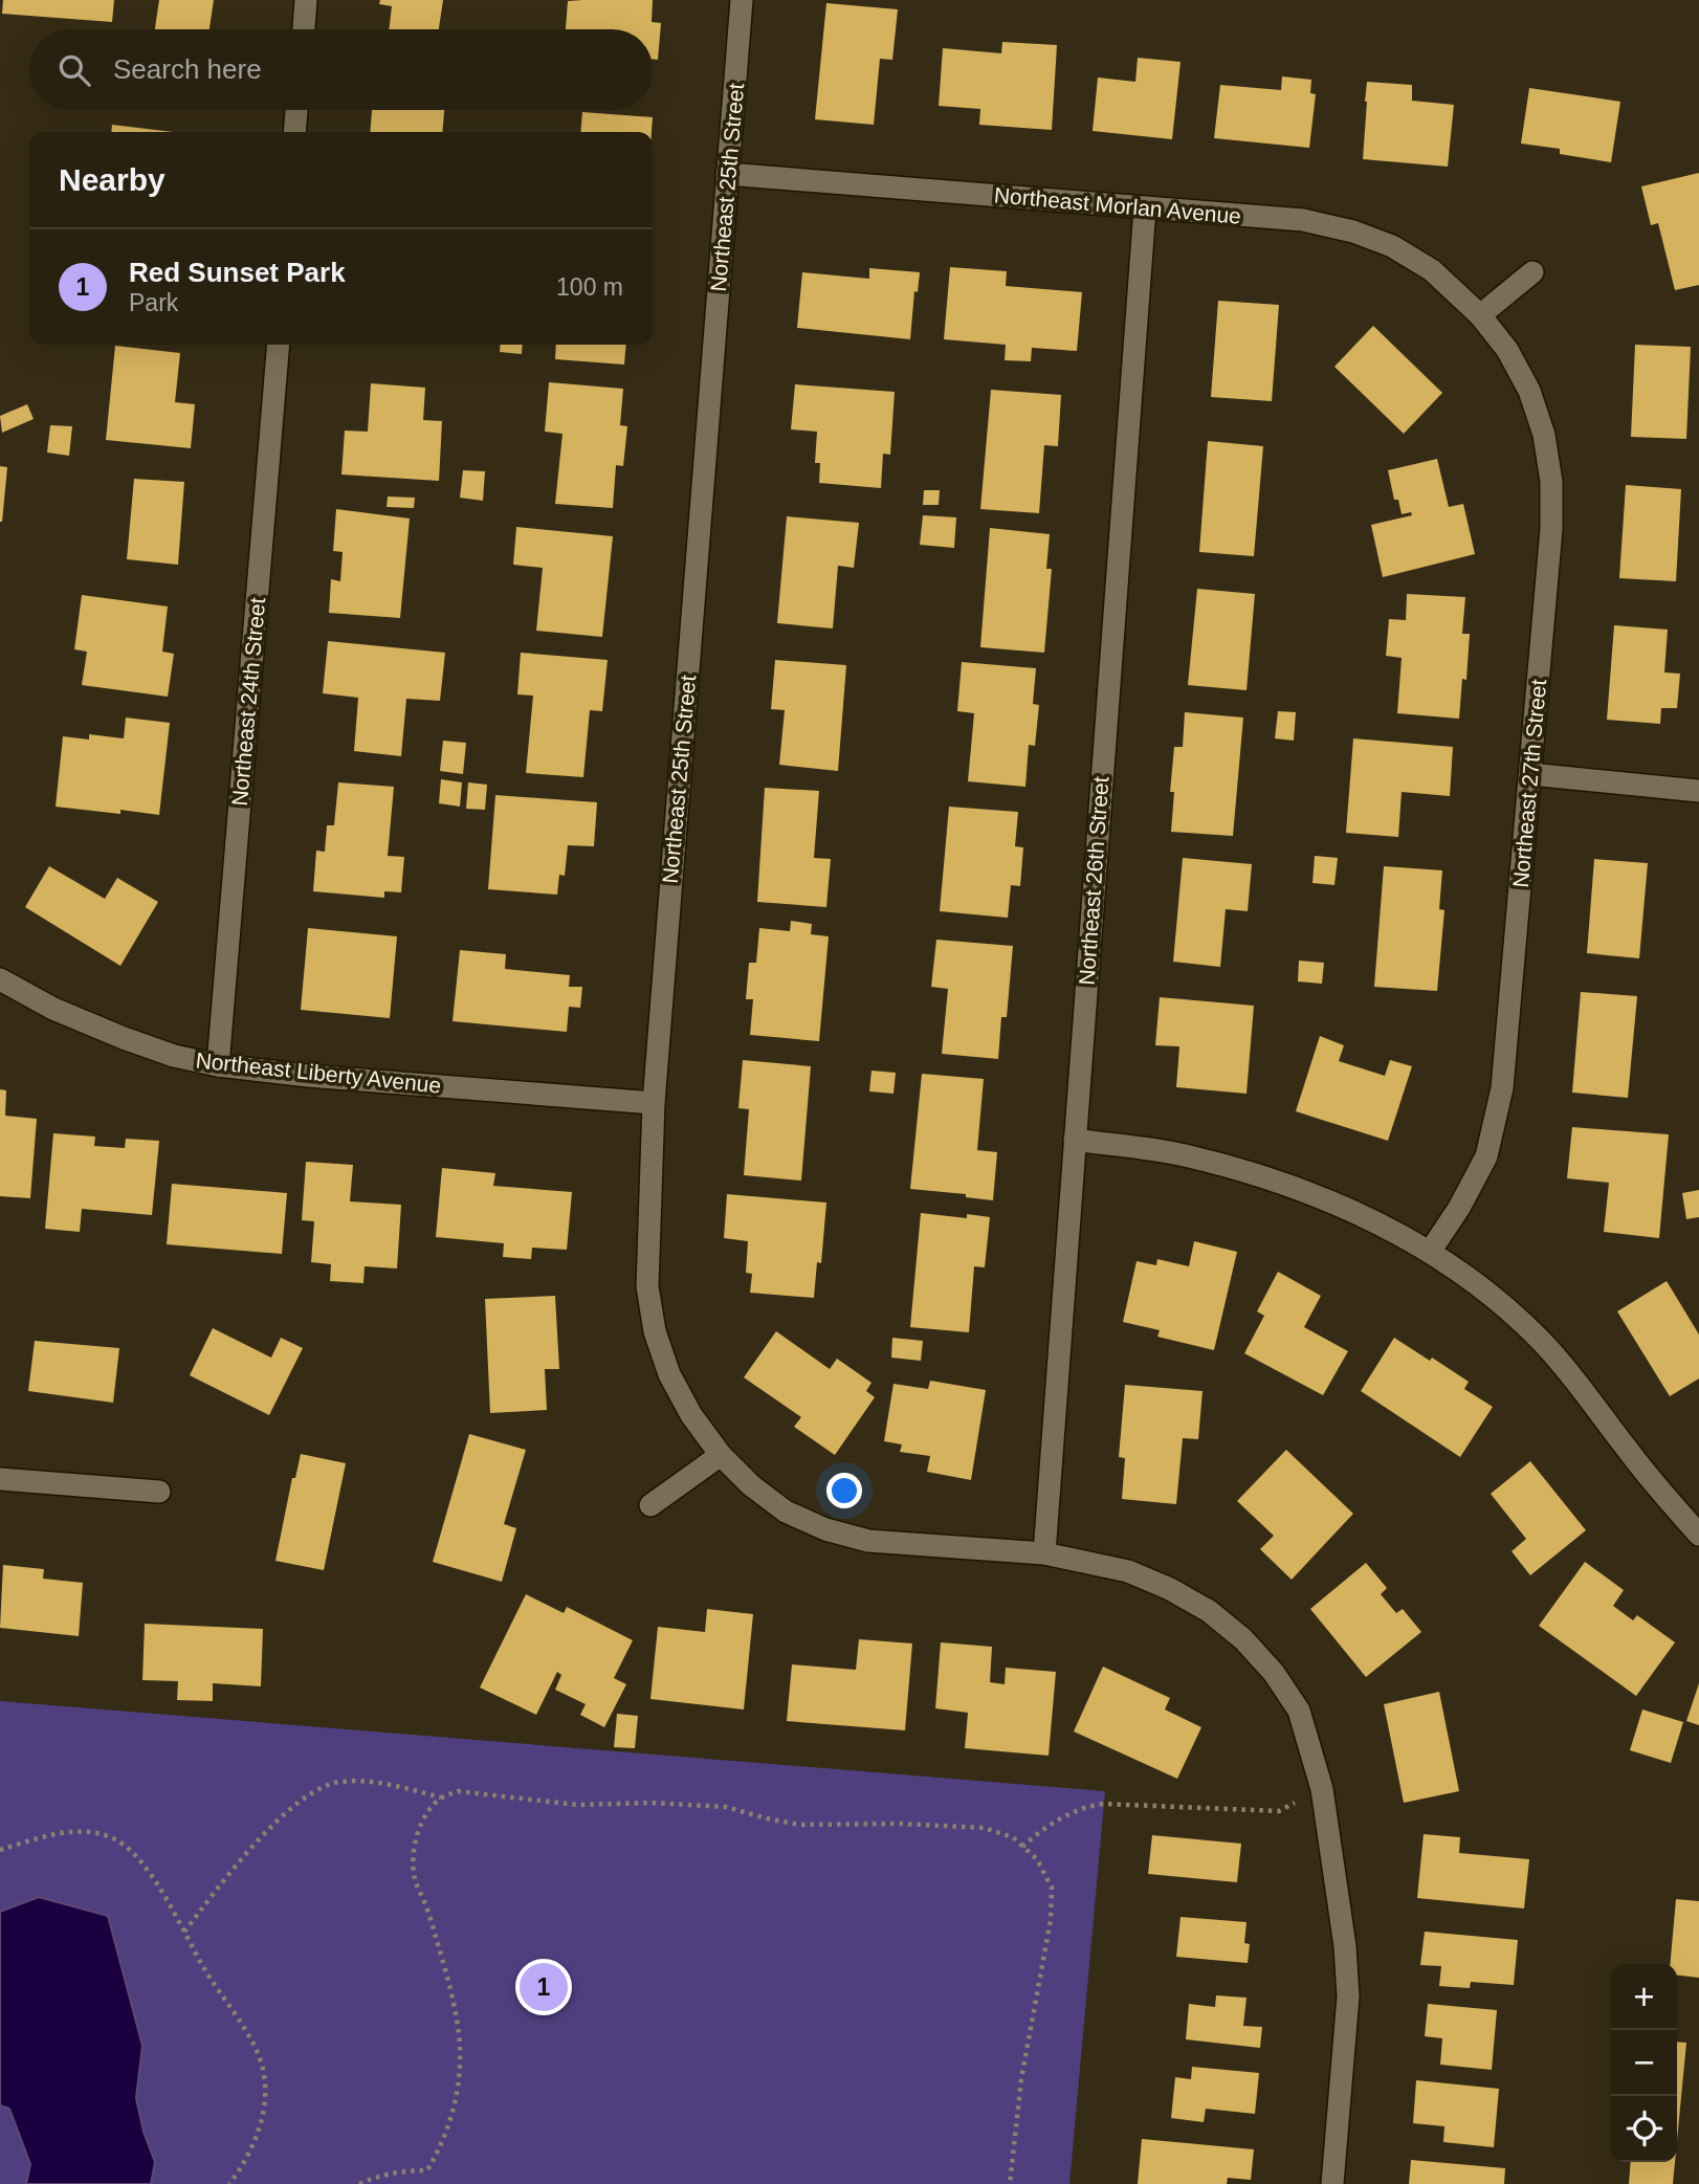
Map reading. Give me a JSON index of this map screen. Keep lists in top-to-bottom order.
{
  "streets": {
    "street": [
      "Northeast 25th Street",
      "Northeast Morlan Avenue",
      "Northeast 24th Street",
      "Northeast 27th Street",
      "Northeast 26th Street",
      "Northeast Liberty Avenue"
    ]
  },
  "crossings": [
    ["Northeast 25th Street", "Northeast Morlan Avenue"],
    ["Northeast 25th Street", "Northeast 26th Street"],
    ["Northeast 25th Street", "Northeast Liberty Avenue"],
    ["Northeast Morlan Avenue", "Northeast 27th Street"],
    ["Northeast Morlan Avenue", "Northeast 26th Street"],
    ["Northeast 24th Street", "Northeast Liberty Avenue"]
  ],
  "page": {
    "search": "Search here",
    "heading": "Nearby",
    "list": [
      {
        "mark": "1",
        "name": "Red Sunset Park",
        "note": "Park",
        "value": "100 m"
      }
    ],
    "pins": "1",
    "map_buttons": ["+", "−"]
  }
}
